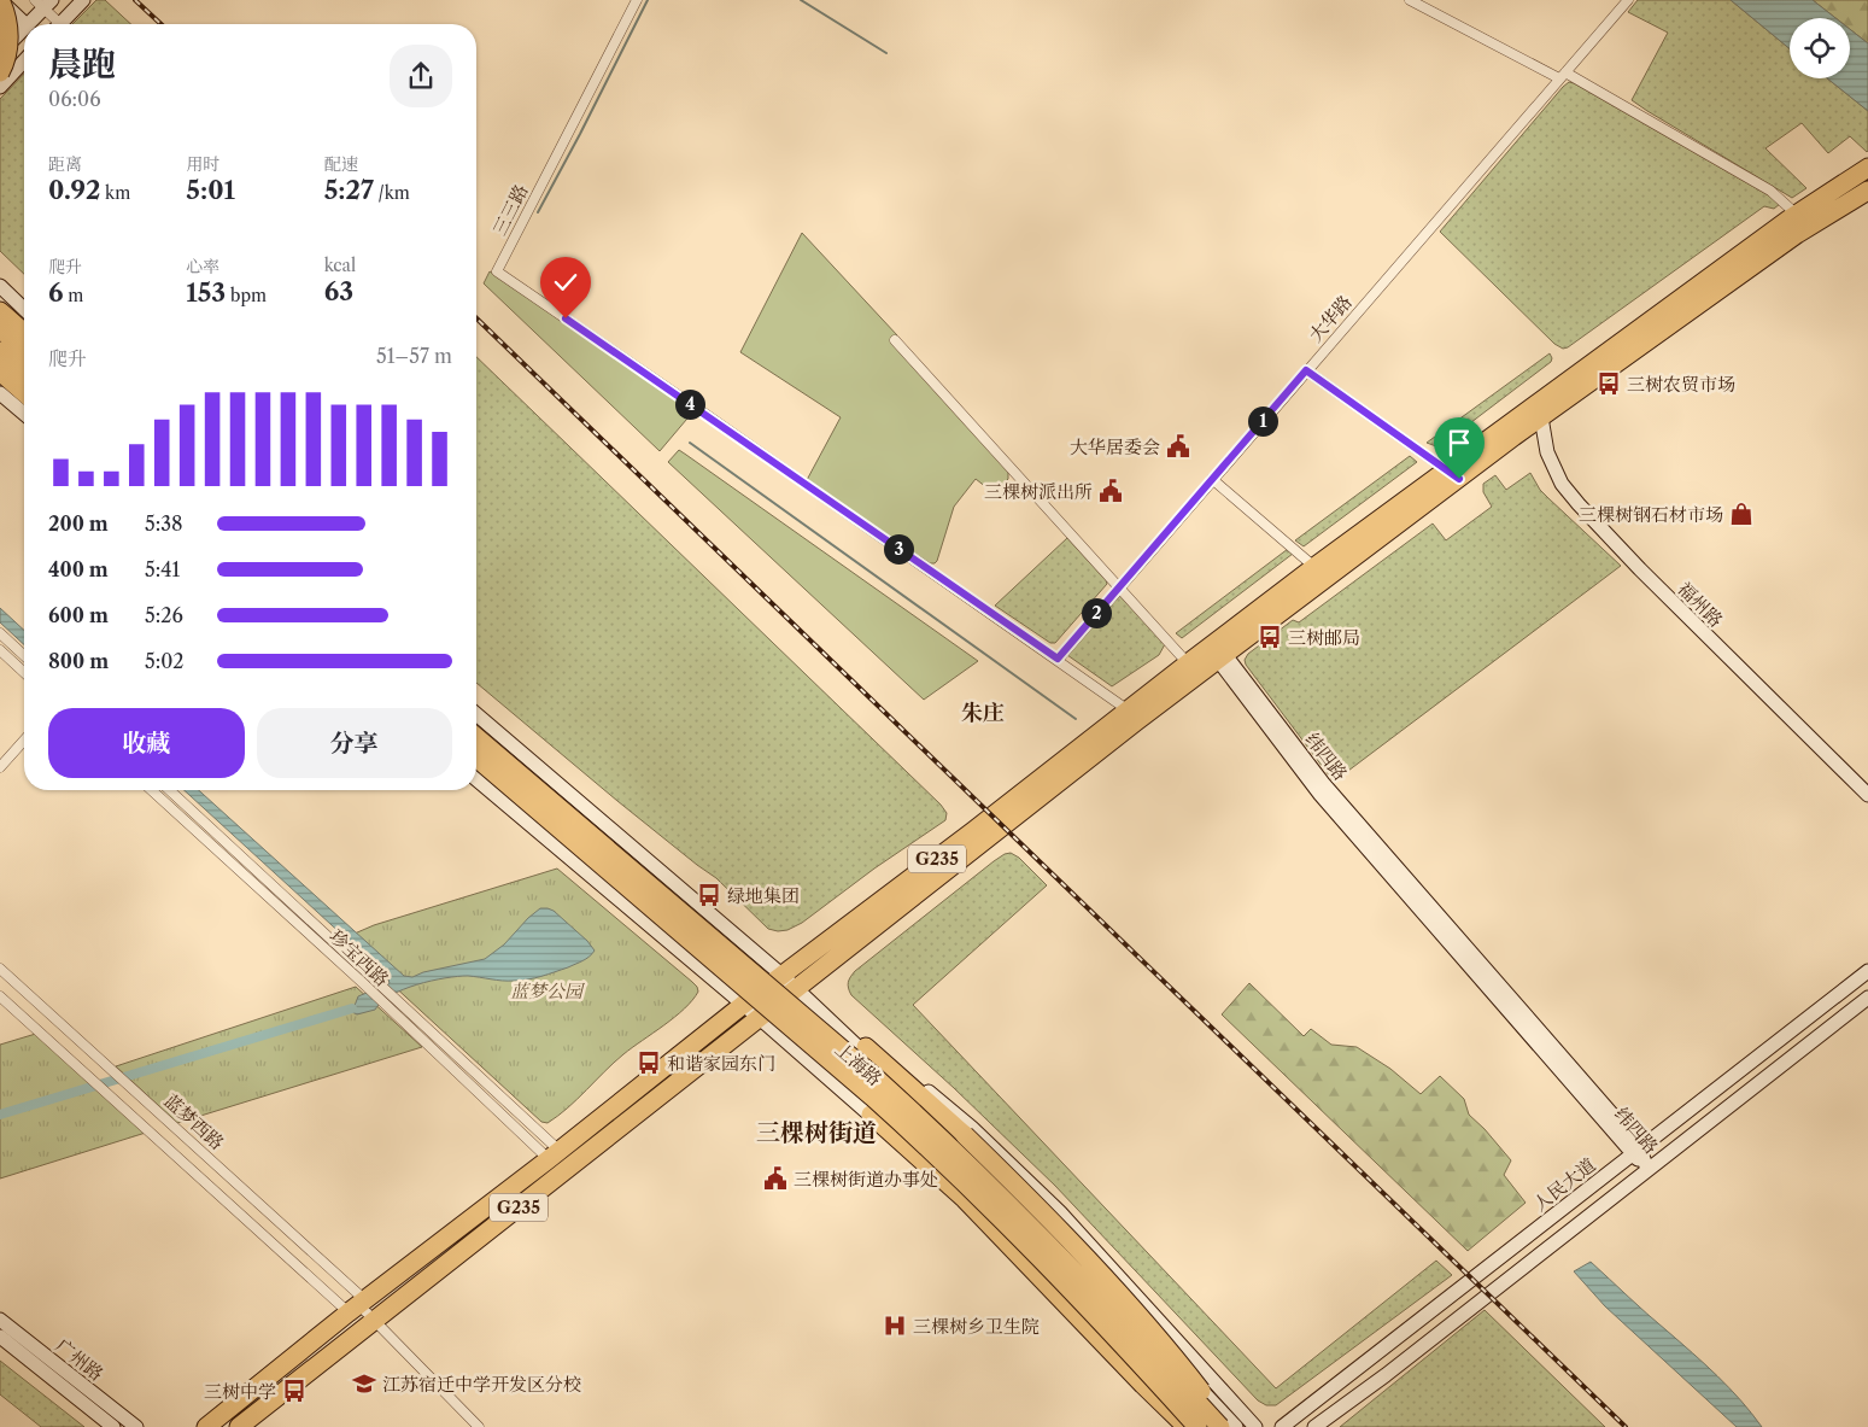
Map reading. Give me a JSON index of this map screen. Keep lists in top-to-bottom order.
{
  "streets": {
    "highway": ["G235", "上海路"],
    "street": [
      "三三路",
      "大华路",
      "福州路",
      "纬四路",
      "珍宝西路",
      "蓝梦西路",
      "人民大道",
      "广州路"
    ]
  },
  "crossings": [
    ["三三路", "大华路"],
    ["福州路", "G235"],
    ["纬四路", "G235"],
    ["纬四路", "人民大道"],
    ["G235", "珍宝西路"],
    ["G235", "上海路"],
    ["G235", "蓝梦西路"]
  ],
  "districts": ["朱庄", "三棵树街道"],
  "parks": ["蓝梦公园"],
  "places": {
    "bus stop": [
      "三树农贸市场",
      "三树邮局",
      "绿地集团",
      "和谐家园东门",
      "三树中学"
    ],
    "public building": ["大华居委会", "三棵树派出所", "三棵树街道办事处"],
    "shop": ["三棵树钢石材市场"],
    "hospital": ["三棵树乡卫生院"],
    "school or university": ["江苏宿迁中学开发区分校"]
  },
  "page": {
    "heading": ["晨跑", "06:06"],
    "stats": [
      ["距离", "0.92 km"],
      ["用时", "5:01"],
      ["配速", "5:27 /km"],
      ["爬升", "6 m"],
      ["心率", "153 bpm"],
      ["kcal", "63"]
    ],
    "chart": ["爬升", "51–57 m"],
    "pins": [
      "4",
      "1",
      "3",
      "2"
    ],
    "list": [
      {
        "name": "200 m",
        "note": "5:38"
      },
      {
        "name": "400 m",
        "note": "5:41"
      },
      {
        "name": "600 m",
        "note": "5:26"
      },
      {
        "name": "800 m",
        "note": "5:02"
      }
    ],
    "buttons": ["收藏", "分享"]
  }
}
